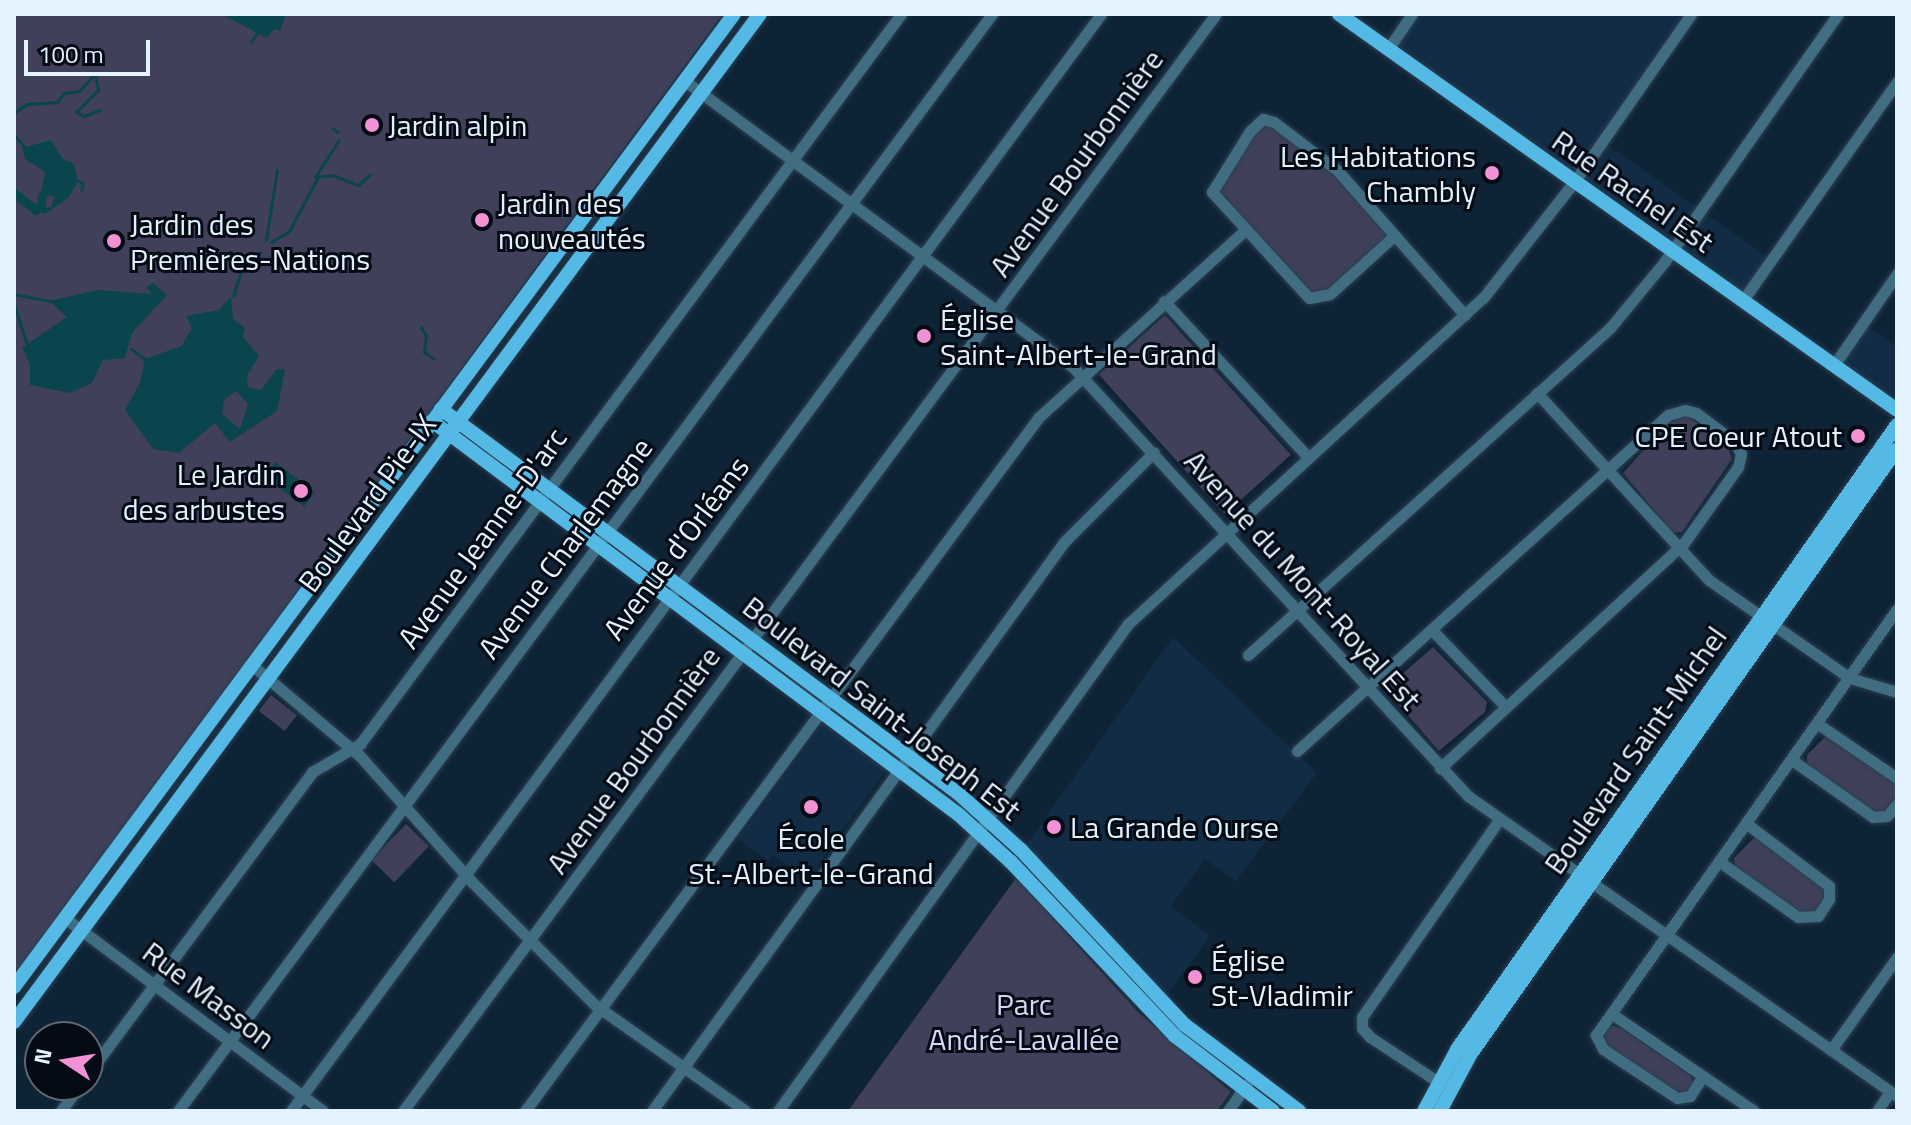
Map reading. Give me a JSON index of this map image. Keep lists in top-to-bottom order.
{
  "streets": {
    "main road": [
      "Rue Rachel Est",
      "Boulevard Pie-IX",
      "Boulevard Saint-Joseph Est",
      "Boulevard Saint-Michel"
    ],
    "street": [
      "Avenue Bourbonnière",
      "Avenue Jeanne-D'arc",
      "Avenue Charlemagne",
      "Avenue d'Orléans",
      "Avenue du Mont-Royal Est",
      "Rue Masson"
    ]
  },
  "crossings": [
    ["Avenue Bourbonnière", "Avenue du Mont-Royal Est"],
    ["Avenue Bourbonnière", "Boulevard Saint-Joseph Est"],
    ["Boulevard Pie-IX", "Avenue du Mont-Royal Est"],
    ["Boulevard Pie-IX", "Boulevard Saint-Joseph Est"],
    ["Boulevard Pie-IX", "Rue Masson"],
    ["Avenue Jeanne-D'arc", "Avenue du Mont-Royal Est"],
    ["Avenue Jeanne-D'arc", "Boulevard Saint-Joseph Est"],
    ["Avenue Jeanne-D'arc", "Rue Masson"],
    ["Avenue Charlemagne", "Avenue du Mont-Royal Est"],
    ["Avenue Charlemagne", "Boulevard Saint-Joseph Est"],
    ["Avenue Charlemagne", "Rue Masson"],
    ["Avenue d'Orléans", "Avenue du Mont-Royal Est"],
    ["Avenue d'Orléans", "Boulevard Saint-Joseph Est"],
    ["Avenue d'Orléans", "Rue Masson"],
    ["Avenue du Mont-Royal Est", "Boulevard Saint-Michel"]
  ],
  "parks": ["Parc André-Lavallée"],
  "places": [
    "Jardin alpin",
    "Les Habitations Chambly",
    "Jardin des nouveautés",
    "Jardin des Premières-Nations",
    "Église Saint-Albert-le-Grand",
    "CPE Coeur Atout",
    "Le Jardin des arbustes",
    "École St.-Albert-le-Grand",
    "La Grande Ourse",
    "Église St-Vladimir"
  ],
  "scale_bar": "100 m",
  "north": "left"
}
